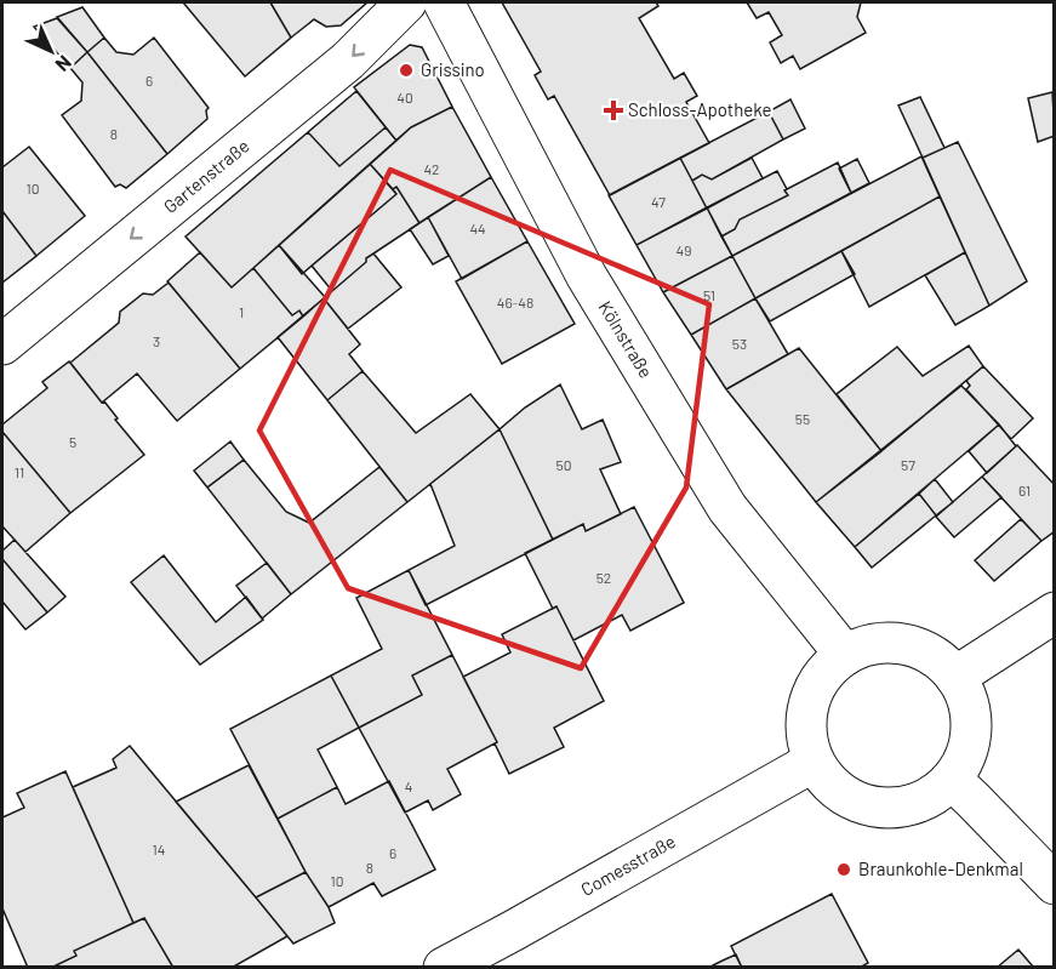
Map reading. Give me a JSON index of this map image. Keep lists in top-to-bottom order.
{
  "streets": {
    "street": ["Gartenstraße", "Kölnstraße", "Comesstraße"]
  },
  "crossings": [
    ["Kölnstraße", "Comesstraße"]
  ],
  "one_way": ["Gartenstraße"],
  "places": {
    "other": ["Grissino", "Braunkohle-Denkmal"],
    "health": ["Schloss-Apotheke"]
  },
  "house_numbers": [
    "6",
    "40",
    "8",
    "42",
    "10",
    "47",
    "44",
    "49",
    "51",
    "46-48",
    "1",
    "3",
    "53",
    "55",
    "5",
    "50",
    "57",
    "11",
    "61",
    "52",
    "4",
    "14",
    "6",
    "8",
    "10"
  ],
  "north": "bottom right"
}
